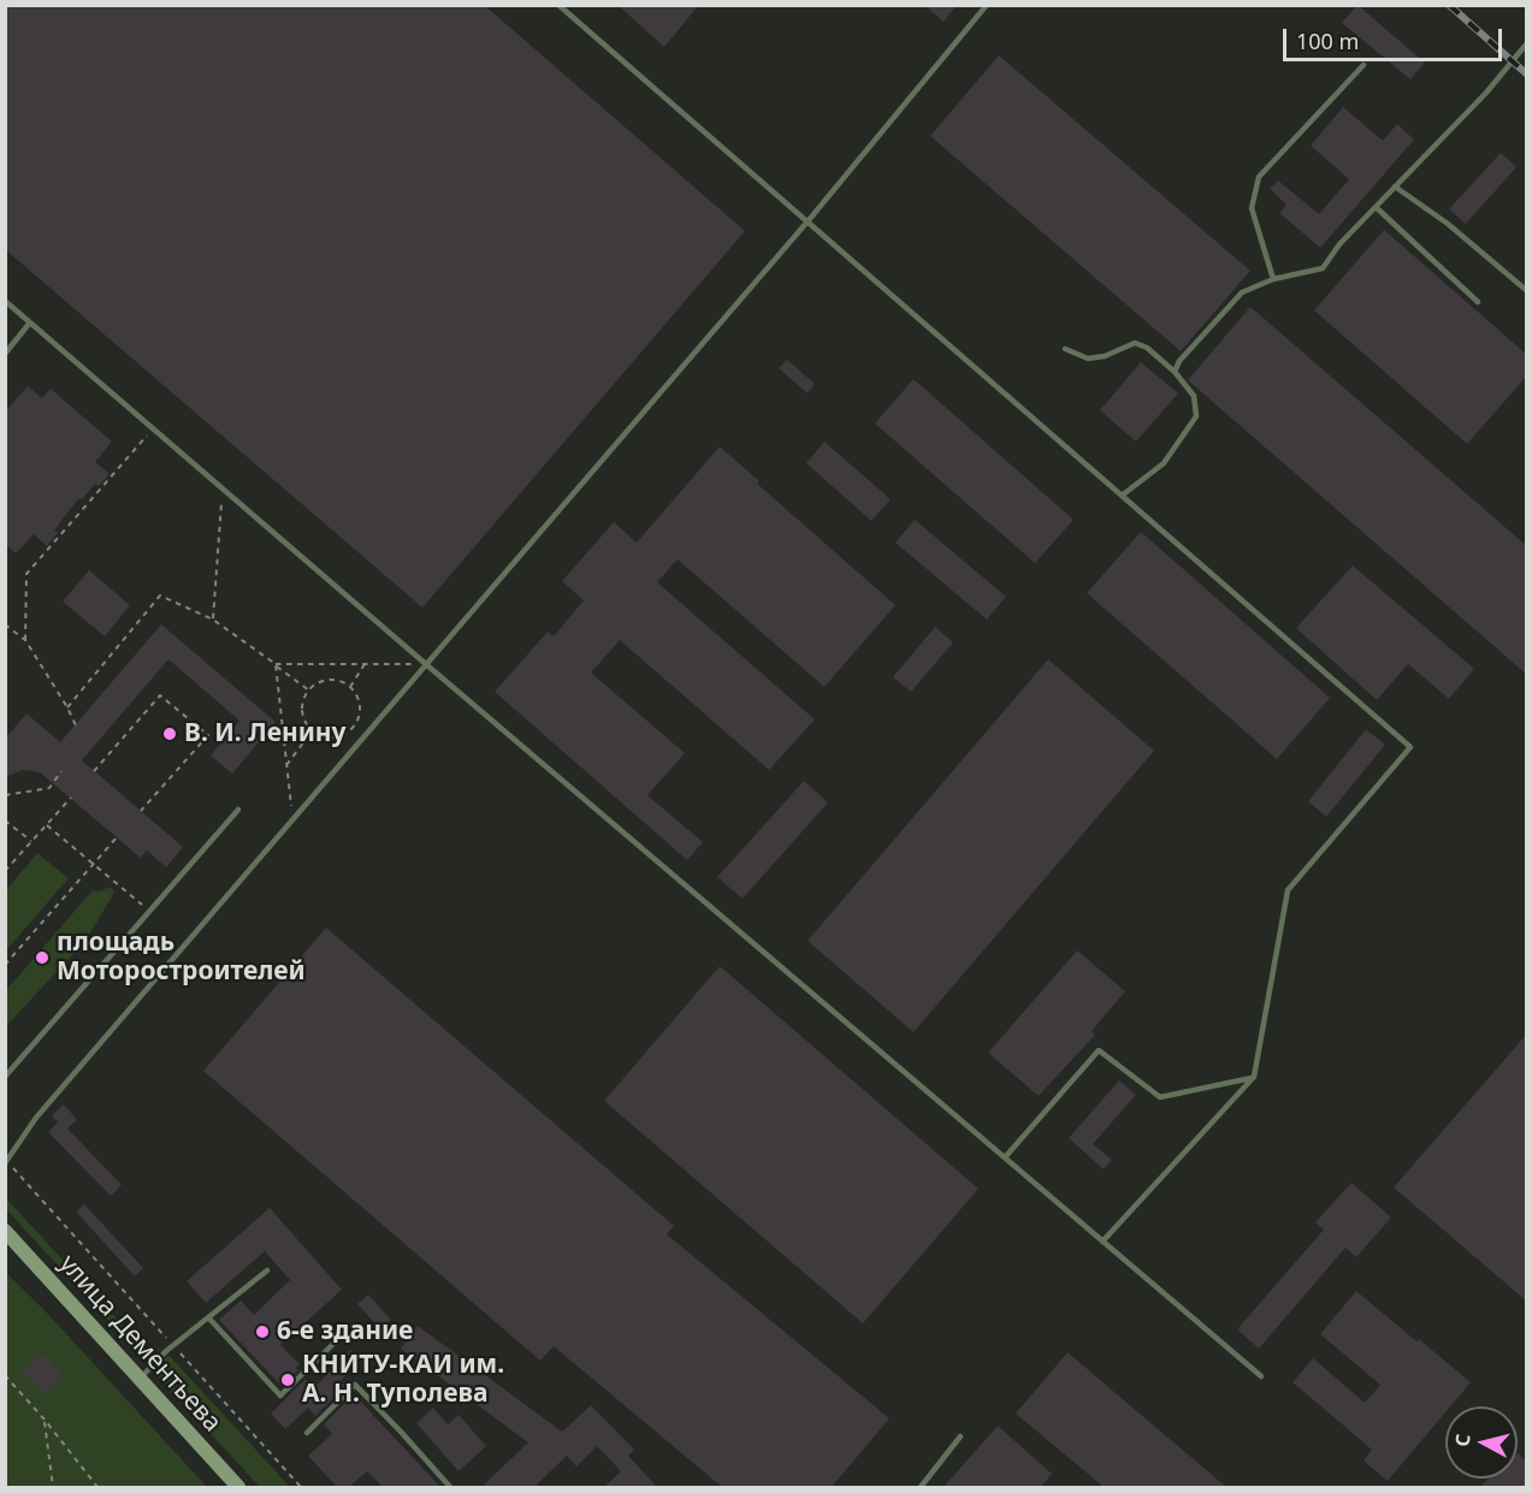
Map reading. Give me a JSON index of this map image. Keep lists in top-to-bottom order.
{
  "streets": {
    "main road": ["улица Дементьева"]
  },
  "places": [
    "В. И. Ленину",
    "площадь Моторостроителей",
    "6-е здание",
    "КНИТУ-КАИ им. А. Н. Туполева"
  ],
  "scale_bar": "100 m",
  "north": "left"
}
